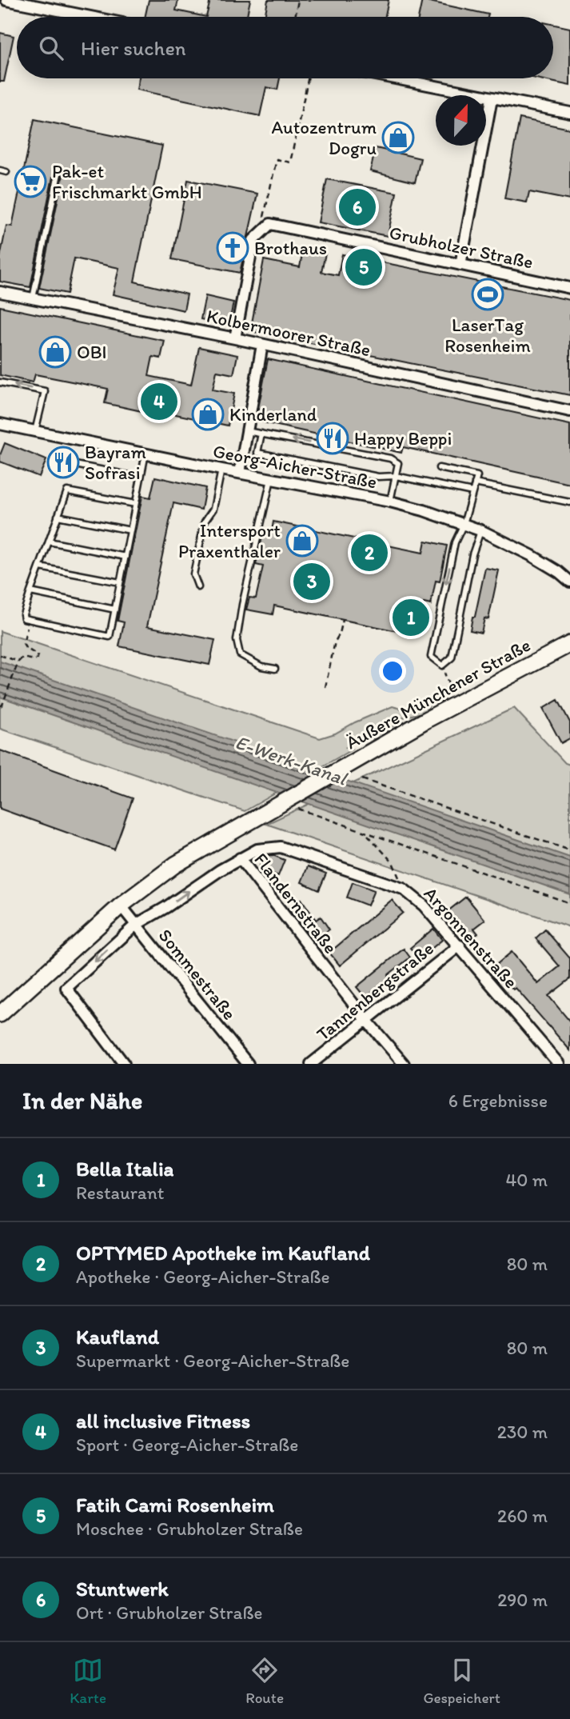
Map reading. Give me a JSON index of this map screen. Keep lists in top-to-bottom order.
{
  "streets": {
    "main road": ["Äußere Münchener Straße"],
    "street": [
      "Grubholzer Straße",
      "Kolbermoorer Straße",
      "Georg-Aicher-Straße",
      "Flandernstraße",
      "Argonnenstraße",
      "Sommestraße",
      "Tannenbergstraße"
    ]
  },
  "crossings": [
    ["Äußere Münchener Straße", "Sommestraße"],
    ["Flandernstraße", "Argonnenstraße"],
    ["Flandernstraße", "Sommestraße"],
    ["Flandernstraße", "Tannenbergstraße"],
    ["Argonnenstraße", "Tannenbergstraße"]
  ],
  "water": ["E-Werk-Kanal"],
  "places": {
    "shop": [
      "Autozentrum Dogru",
      "OBI",
      "Kinderland",
      "Intersport Praxenthaler"
    ],
    "supermarket": ["Pak-et Frischmarkt GmbH"],
    "church": ["Brothaus"],
    "sports": ["LaserTag Rosenheim"],
    "restaurant": ["Happy Beppi", "Bayram Sofrasi"]
  },
  "north": "top",
  "page": {
    "search": "Hier suchen",
    "pins": [
      "6",
      "5",
      "4",
      "2",
      "3",
      "1"
    ],
    "heading": ["In der Nähe", "6 Ergebnisse"],
    "list": [
      {
        "mark": "1",
        "name": "Bella Italia",
        "note": "Restaurant",
        "value": "40 m"
      },
      {
        "mark": "2",
        "name": "OPTYMED Apotheke im Kaufland",
        "note": "Apotheke · Georg-Aicher-Straße",
        "value": "80 m"
      },
      {
        "mark": "3",
        "name": "Kaufland",
        "note": "Supermarkt · Georg-Aicher-Straße",
        "value": "80 m"
      },
      {
        "mark": "4",
        "name": "all inclusive Fitness",
        "note": "Sport · Georg-Aicher-Straße",
        "value": "230 m"
      },
      {
        "mark": "5",
        "name": "Fatih Cami Rosenheim",
        "note": "Moschee · Grubholzer Straße",
        "value": "260 m"
      },
      {
        "mark": "6",
        "name": "Stuntwerk",
        "note": "Ort · Grubholzer Straße",
        "value": "290 m"
      }
    ],
    "nav": ["Karte", "Route", "Gespeichert"]
  }
}
